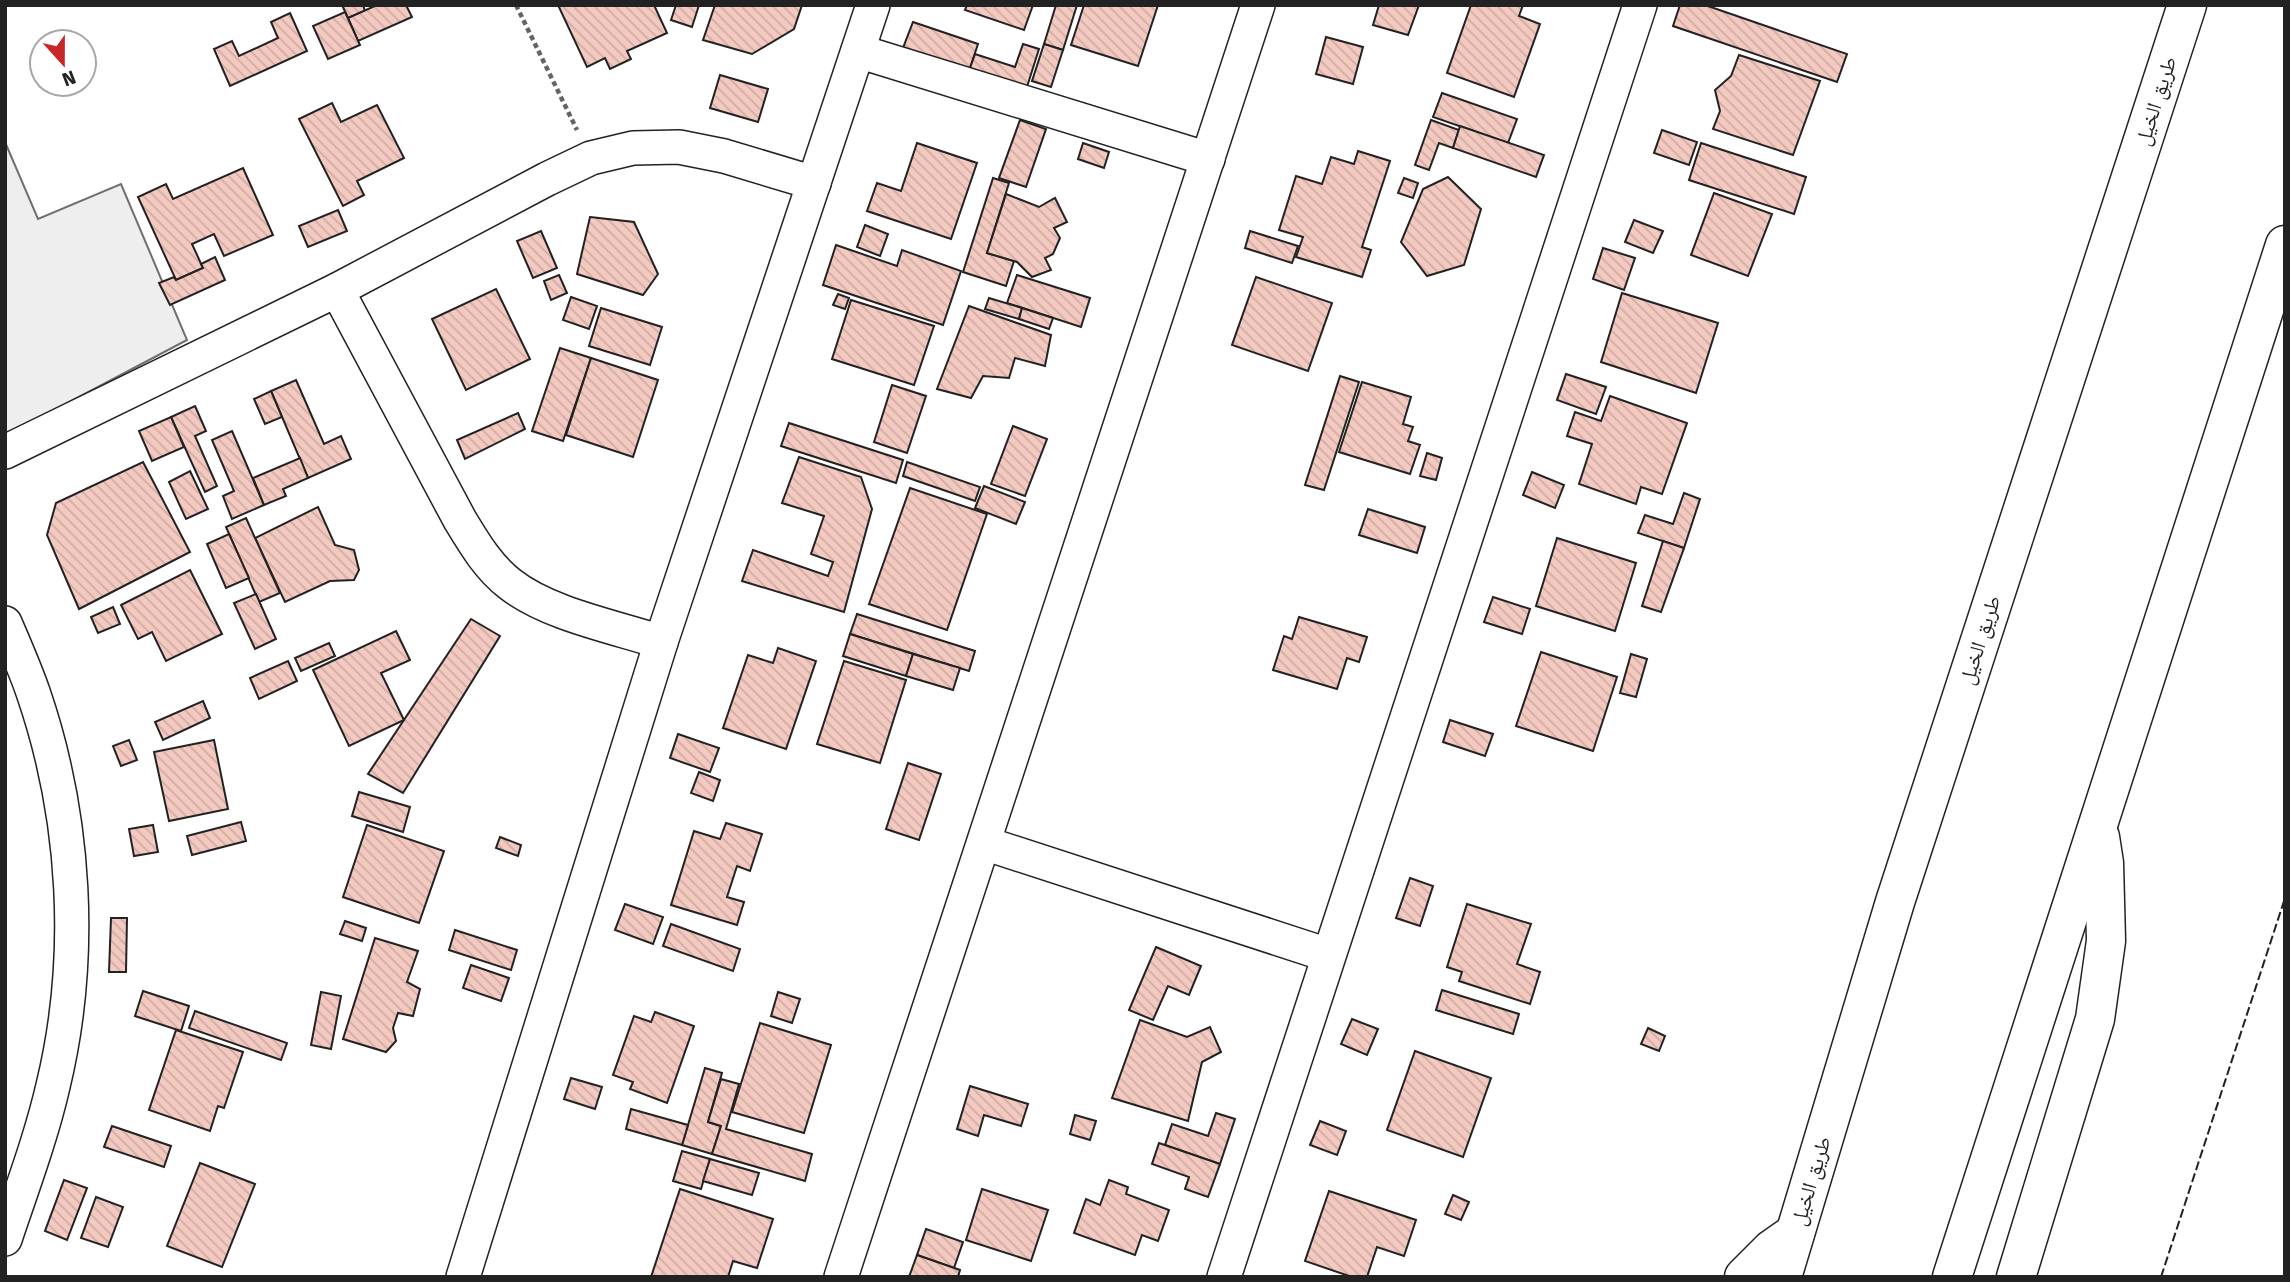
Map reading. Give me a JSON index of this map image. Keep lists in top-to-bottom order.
{
  "streets": {
    "highway": ["طريق الخيل"]
  },
  "north": "bottom"
}
